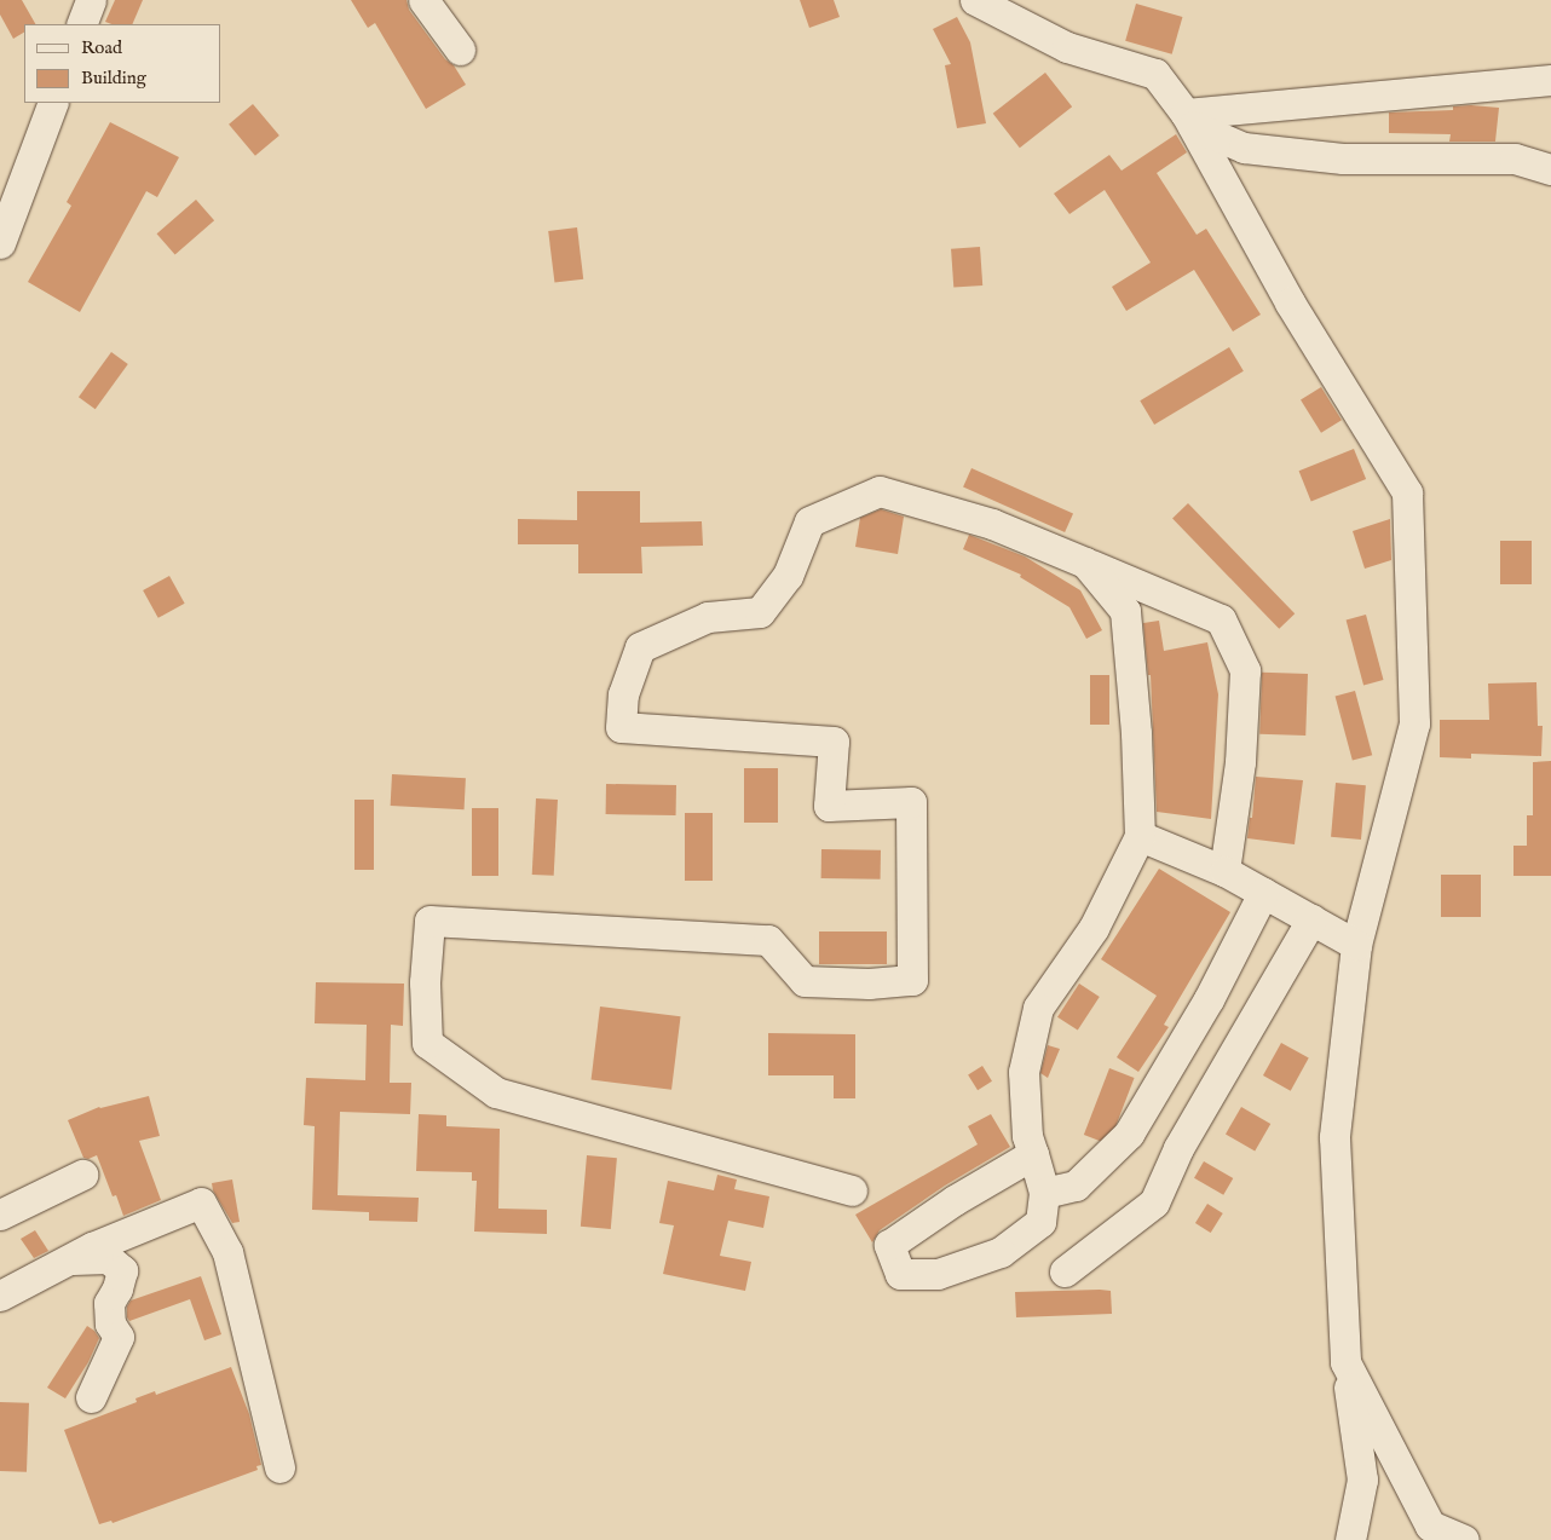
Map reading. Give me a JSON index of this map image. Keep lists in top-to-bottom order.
{
  "legend": ["Road", "Building"]
}
